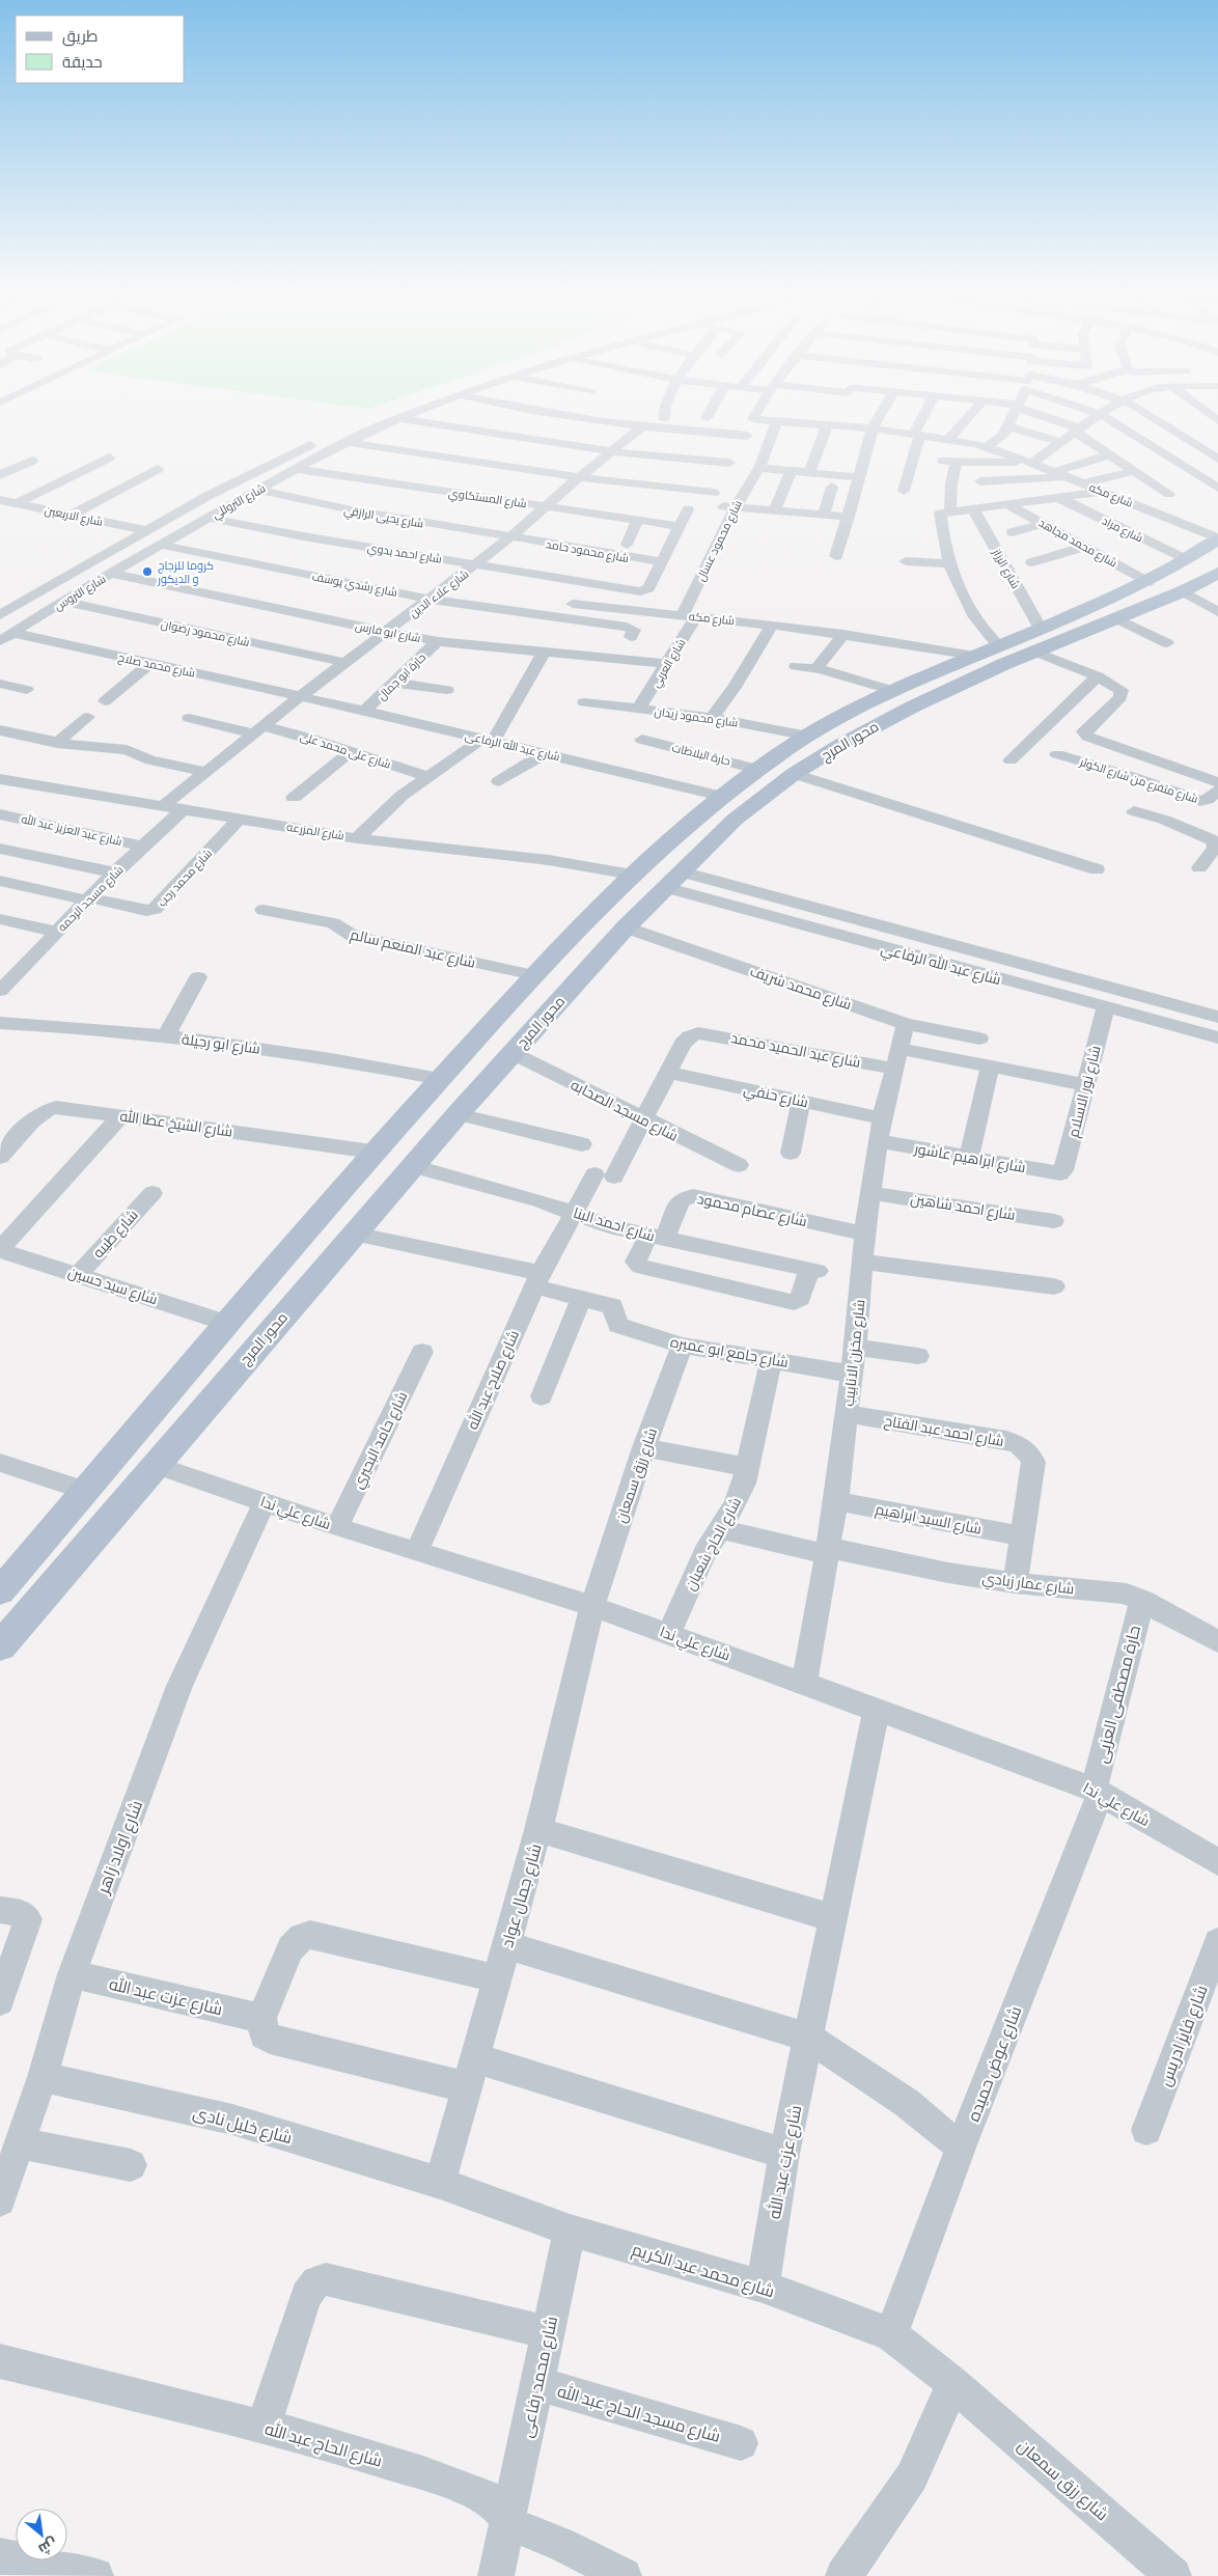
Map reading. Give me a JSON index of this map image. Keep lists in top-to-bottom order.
{
  "streets": {
    "main road": ["محور المرج"],
    "street": [
      "شارع مكه",
      "شارع المستكاوي",
      "شارع التروللي",
      "شارع الاربعين",
      "شارع يحيى الرازقي",
      "شارع مراد",
      "شارع محمود عسال",
      "شارع محمد مجاهد",
      "شارع محمود حامد",
      "شارع احمد بدوي",
      "شارع الرزاز",
      "شارع رشدي يوسف",
      "شارع التروس",
      "شارع علاء الدين",
      "شارع ابو فارس",
      "شارع محمود رضوان",
      "شارع العربي",
      "شارع محمد صلاح",
      "حارة ابو جمال",
      "شارع محمود زيدان",
      "شارع عبد الله الرفاعى",
      "شارع على محمد على",
      "حارة البلاطات",
      "شارع متفرع من شارع الكوثر",
      "شارع عبد العزيز عبد الله",
      "شارع المزرعه",
      "شارع محمد رجب",
      "شارع مسجد الرحمه",
      "شارع عبد المنعم سالم",
      "شارع عبد الله الرفاعي",
      "شارع محمد شريف",
      "شارع ابو رجيلة",
      "شارع عبد الحميد محمد",
      "شارع نور الاسلام",
      "شارع حنفي",
      "شارع مسجد الصحابه",
      "شارع الشيخ عطا الله",
      "شارع ابراهيم عاشور",
      "شارع احمد شاهين",
      "شارع عصام محمود",
      "شارع احمد البنا",
      "شارع طيبه",
      "شارع سيد حسين",
      "شارع جامع ابو عميره",
      "شارع مخزن الانابيب",
      "شارع صلاح عبد الله",
      "شارع احمد عبد الفتاح",
      "شارع حامد البحيري",
      "شارع رزق سمعان",
      "شارع علي ندا",
      "شارع السيد ابراهيم",
      "شارع الحاج شعبان",
      "شارع عمار زبادي",
      "حارة مصطفى العزبى",
      "شارع اولاد زاهر",
      "شارع جمال عواد",
      "شارع عزت عبد الله",
      "شارع فايز ادريس",
      "شارع عوض حميده",
      "شارع خليل نادى",
      "شارع محمد عبد الكريم",
      "شارع محمد رفاعى",
      "شارع مسجد الحاج عبد الله",
      "شارع الحاج عبد الله"
    ]
  },
  "crossings": [
    ["شارع مكه", "شارع محمود عسال"],
    ["شارع مكه", "شارع العربي"],
    ["شارع مكه", "محور المرج"],
    ["شارع المستكاوي", "شارع التروللي"],
    ["شارع المستكاوي", "شارع علاء الدين"],
    ["شارع التروللي", "شارع الاربعين"],
    ["شارع التروللي", "شارع يحيى الرازقي"],
    ["شارع التروللي", "شارع احمد بدوي"],
    ["شارع التروللي", "شارع رشدي يوسف"],
    ["شارع التروللي", "شارع التروس"],
    ["شارع الاربعين", "شارع التروس"],
    ["شارع يحيى الرازقي", "شارع محمود حامد"],
    ["شارع يحيى الرازقي", "شارع علاء الدين"],
    ["شارع مراد", "محور المرج"],
    ["شارع محمود عسال", "شارع العربي"],
    ["شارع محمد مجاهد", "محور المرج"],
    ["شارع محمود حامد", "شارع احمد بدوي"],
    ["شارع محمود حامد", "شارع علاء الدين"],
    ["شارع احمد بدوي", "شارع علاء الدين"],
    ["شارع الرزاز", "محور المرج"],
    ["شارع رشدي يوسف", "شارع التروس"],
    ["شارع رشدي يوسف", "شارع علاء الدين"],
    ["شارع التروس", "شارع ابو فارس"],
    ["شارع التروس", "شارع محمود رضوان"],
    ["شارع التروس", "شارع محمد صلاح"],
    ["شارع علاء الدين", "شارع ابو فارس"],
    ["شارع علاء الدين", "شارع محمود رضوان"],
    ["شارع علاء الدين", "شارع محمد صلاح"],
    ["شارع علاء الدين", "شارع عبد الله الرفاعى"],
    ["شارع علاء الدين", "شارع على محمد على"],
    ["شارع علاء الدين", "شارع المزرعه"],
    ["شارع ابو فارس", "شارع العربي"],
    ["شارع ابو فارس", "حارة ابو جمال"],
    ["شارع العربي", "شارع محمود زيدان"],
    ["شارع محمد صلاح", "شارع عبد الله الرفاعى"],
    ["حارة ابو جمال", "شارع عبد الله الرفاعى"],
    ["شارع محمود زيدان", "محور المرج"],
    ["محور المرج", "شارع عبد الله الرفاعى"],
    ["محور المرج", "حارة البلاطات"],
    ["محور المرج", "شارع المزرعه"],
    ["محور المرج", "شارع عبد المنعم سالم"],
    ["محور المرج", "شارع عبد الله الرفاعي"],
    ["محور المرج", "شارع محمد شريف"],
    ["محور المرج", "شارع ابو رجيلة"],
    ["محور المرج", "شارع مسجد الصحابه"],
    ["محور المرج", "شارع الشيخ عطا الله"],
    ["محور المرج", "شارع احمد البنا"],
    ["محور المرج", "شارع سيد حسين"],
    ["محور المرج", "شارع جامع ابو عميره"],
    ["محور المرج", "شارع علي ندا"],
    ["شارع عبد العزيز عبد الله", "شارع مسجد الرحمه"],
    ["شارع المزرعه", "شارع محمد رجب"],
    ["شارع المزرعه", "شارع مسجد الرحمه"],
    ["شارع محمد رجب", "شارع مسجد الرحمه"],
    ["شارع عبد الله الرفاعي", "شارع نور الاسلام"],
    ["شارع محمد شريف", "شارع مخزن الانابيب"],
    ["شارع عبد الحميد محمد", "شارع نور الاسلام"],
    ["شارع عبد الحميد محمد", "شارع مخزن الانابيب"],
    ["شارع عبد الحميد محمد", "شارع صلاح عبد الله"],
    ["شارع نور الاسلام", "شارع ابراهيم عاشور"],
    ["شارع حنفي", "شارع مخزن الانابيب"],
    ["شارع حنفي", "شارع صلاح عبد الله"],
    ["شارع مسجد الصحابه", "شارع صلاح عبد الله"],
    ["شارع ابراهيم عاشور", "شارع مخزن الانابيب"],
    ["شارع احمد شاهين", "شارع مخزن الانابيب"],
    ["شارع عصام محمود", "شارع احمد البنا"],
    ["شارع عصام محمود", "شارع مخزن الانابيب"],
    ["شارع احمد البنا", "شارع صلاح عبد الله"],
    ["شارع طيبه", "شارع سيد حسين"],
    ["شارع جامع ابو عميره", "شارع مخزن الانابيب"],
    ["شارع جامع ابو عميره", "شارع صلاح عبد الله"],
    ["شارع جامع ابو عميره", "شارع رزق سمعان"],
    ["شارع جامع ابو عميره", "شارع الحاج شعبان"],
    ["شارع مخزن الانابيب", "شارع احمد عبد الفتاح"],
    ["شارع مخزن الانابيب", "شارع علي ندا"],
    ["شارع مخزن الانابيب", "شارع السيد ابراهيم"],
    ["شارع مخزن الانابيب", "شارع عمار زبادي"],
    ["شارع صلاح عبد الله", "شارع علي ندا"],
    ["شارع احمد عبد الفتاح", "شارع السيد ابراهيم"],
    ["شارع احمد عبد الفتاح", "شارع عمار زبادي"],
    ["شارع حامد البحيري", "شارع علي ندا"],
    ["شارع رزق سمعان", "شارع علي ندا"],
    ["شارع رزق سمعان", "شارع جمال عواد"],
    ["شارع رزق سمعان", "شارع محمد عبد الكريم"],
    ["شارع علي ندا", "شارع الحاج شعبان"],
    ["شارع علي ندا", "حارة مصطفى العزبى"],
    ["شارع علي ندا", "شارع اولاد زاهر"],
    ["شارع علي ندا", "شارع جمال عواد"],
    ["شارع علي ندا", "شارع عزت عبد الله"],
    ["شارع علي ندا", "شارع عوض حميده"],
    ["شارع الحاج شعبان", "شارع عمار زبادي"],
    ["شارع عمار زبادي", "حارة مصطفى العزبى"],
    ["حارة مصطفى العزبى", "شارع عوض حميده"],
    ["شارع اولاد زاهر", "شارع عزت عبد الله"],
    ["شارع اولاد زاهر", "شارع خليل نادى"],
    ["شارع جمال عواد", "شارع خليل نادى"],
    ["شارع جمال عواد", "شارع محمد عبد الكريم"],
    ["شارع عزت عبد الله", "شارع محمد عبد الكريم"],
    ["شارع عوض حميده", "شارع محمد عبد الكريم"],
    ["شارع خليل نادى", "شارع محمد عبد الكريم"],
    ["شارع محمد عبد الكريم", "شارع محمد رفاعى"],
    ["شارع محمد رفاعى", "شارع مسجد الحاج عبد الله"],
    ["شارع محمد رفاعى", "شارع الحاج عبد الله"]
  ],
  "places": ["كروما للزجاج و الديكور"],
  "legend": ["طريق", "حديقة"],
  "north": "bottom right"
}
